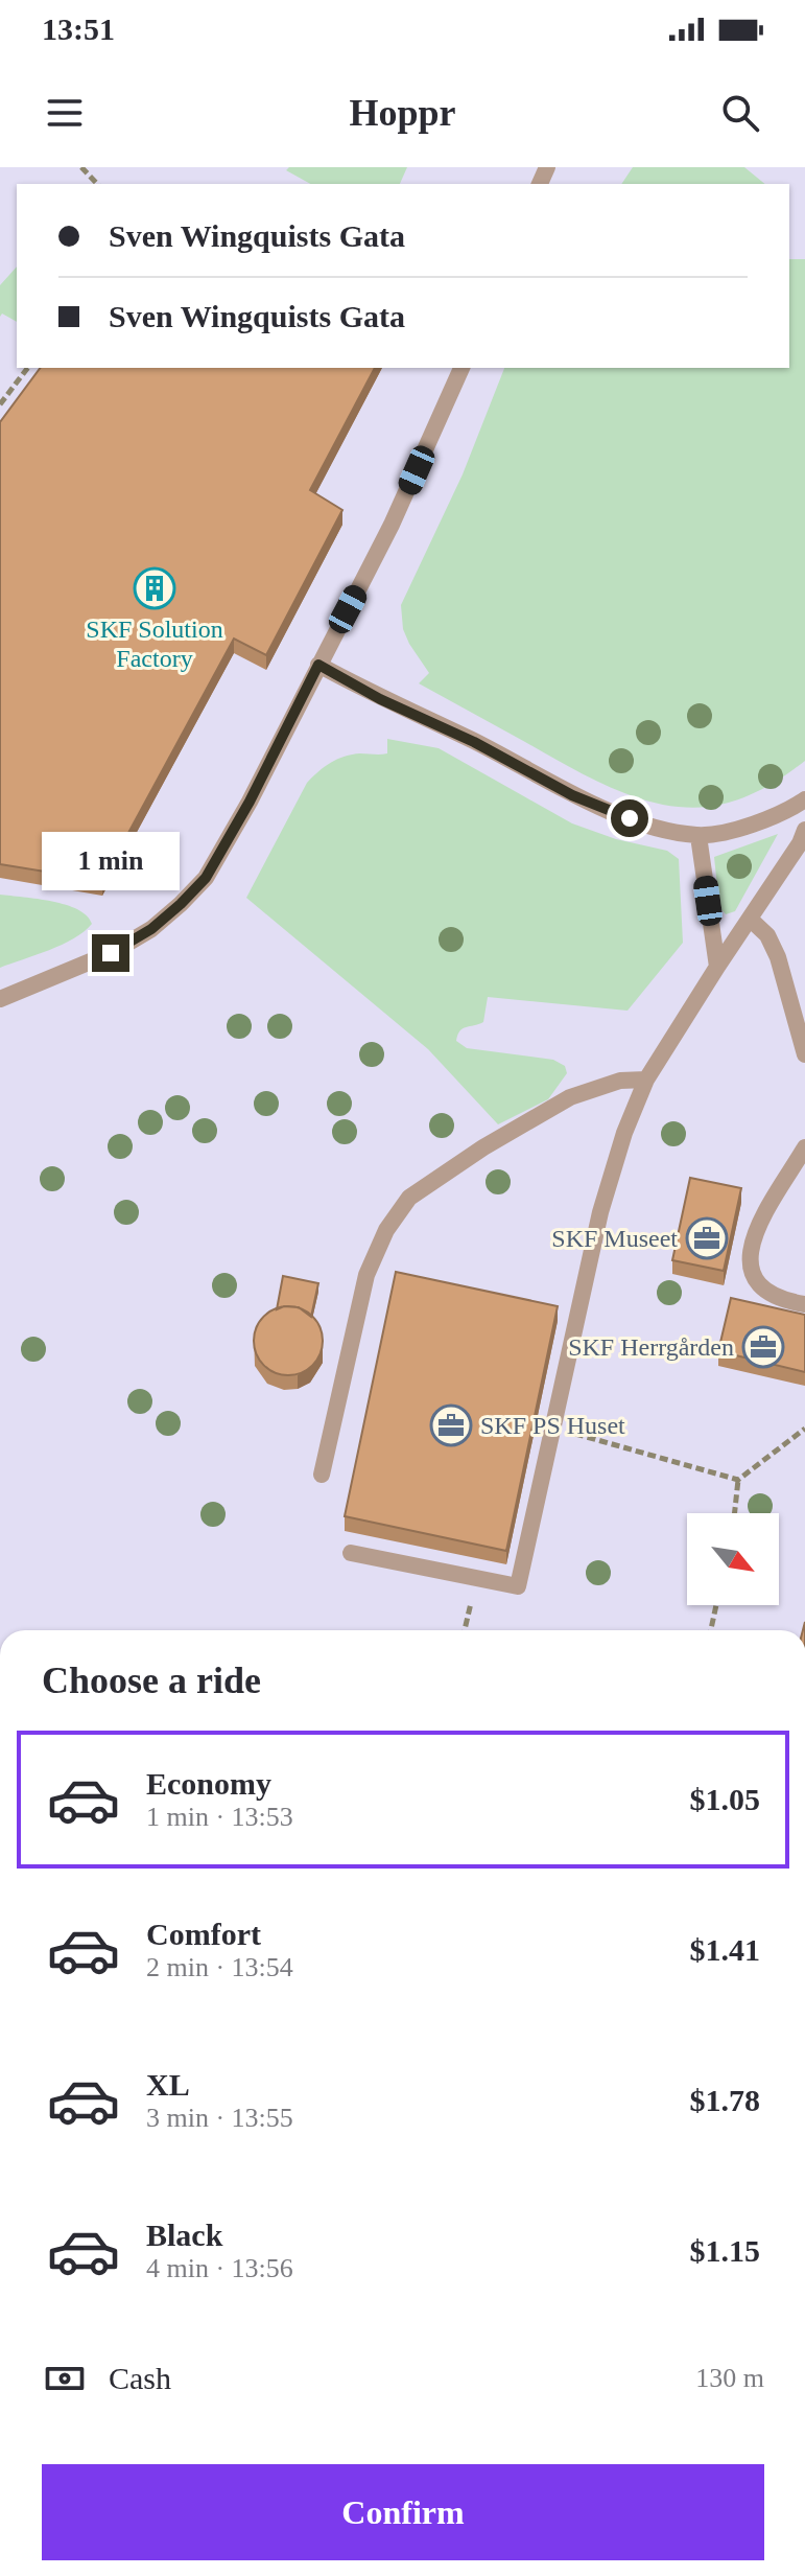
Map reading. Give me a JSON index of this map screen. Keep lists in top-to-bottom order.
{
  "places": {
    "building": ["SKF Solution Factory"],
    "office": ["SKF Museet", "SKF Herrgården", "SKF PS Huset"]
  },
  "north": "bottom right",
  "page": {
    "status": "13:51",
    "header": "Hoppr",
    "banner": ["Sven Wingquists Gata", "Sven Wingquists Gata"],
    "bubble": "1 min",
    "heading": "Choose a ride",
    "list": [
      {
        "name": "Economy",
        "note": "1 min · 13:53",
        "value": "$1.05"
      },
      {
        "name": "Comfort",
        "note": "2 min · 13:54",
        "value": "$1.41"
      },
      {
        "name": "XL",
        "note": "3 min · 13:55",
        "value": "$1.78"
      },
      {
        "name": "Black",
        "note": "4 min · 13:56",
        "value": "$1.15"
      }
    ],
    "pay": ["Cash", "130 m"],
    "buttons": "Confirm"
  }
}
